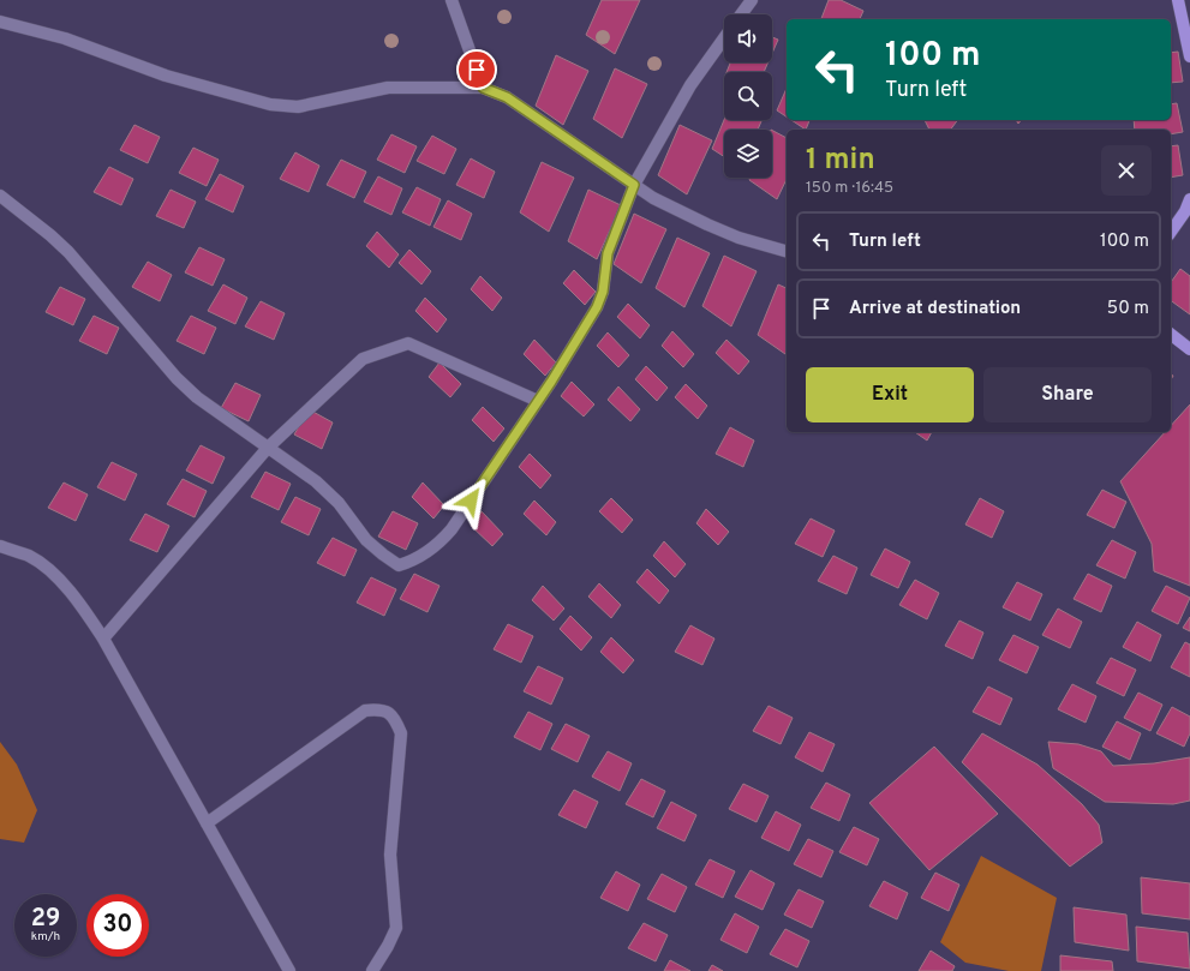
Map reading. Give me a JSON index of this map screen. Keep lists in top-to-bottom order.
{
  "page": {
    "turn": ["100 m", "Turn left"],
    "heading": ["1 min", "150 m · 16:45"],
    "list": [
      {
        "name": "Turn left",
        "value": "100 m"
      },
      {
        "name": "Arrive at destination",
        "value": "50 m"
      }
    ],
    "buttons": ["Exit", "Share"],
    "speed": "29 km/h",
    "limit": "30"
  }
}
